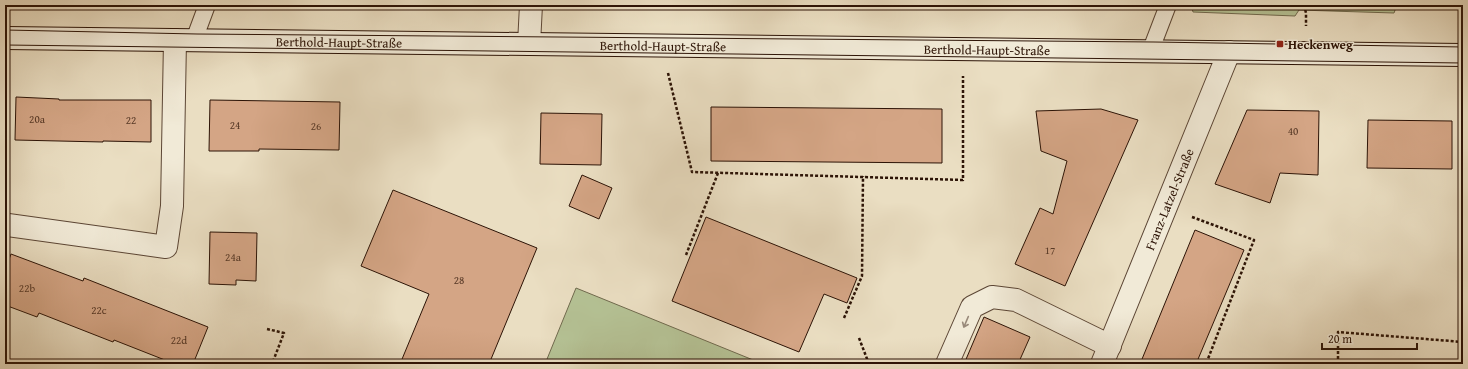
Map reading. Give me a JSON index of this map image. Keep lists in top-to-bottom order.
{
  "streets": {
    "street": ["Berthold-Haupt-Straße", "Franz-Latzel-Straße"]
  },
  "crossings": [
    ["Berthold-Haupt-Straße", "Franz-Latzel-Straße"]
  ],
  "places": {
    "transit": ["Heckenweg"]
  },
  "house_numbers": [
    "20a",
    "22",
    "24",
    "26",
    "40",
    "17",
    "24a",
    "28",
    "22b",
    "22c",
    "22d"
  ],
  "scale_bar": "20 m"
}
